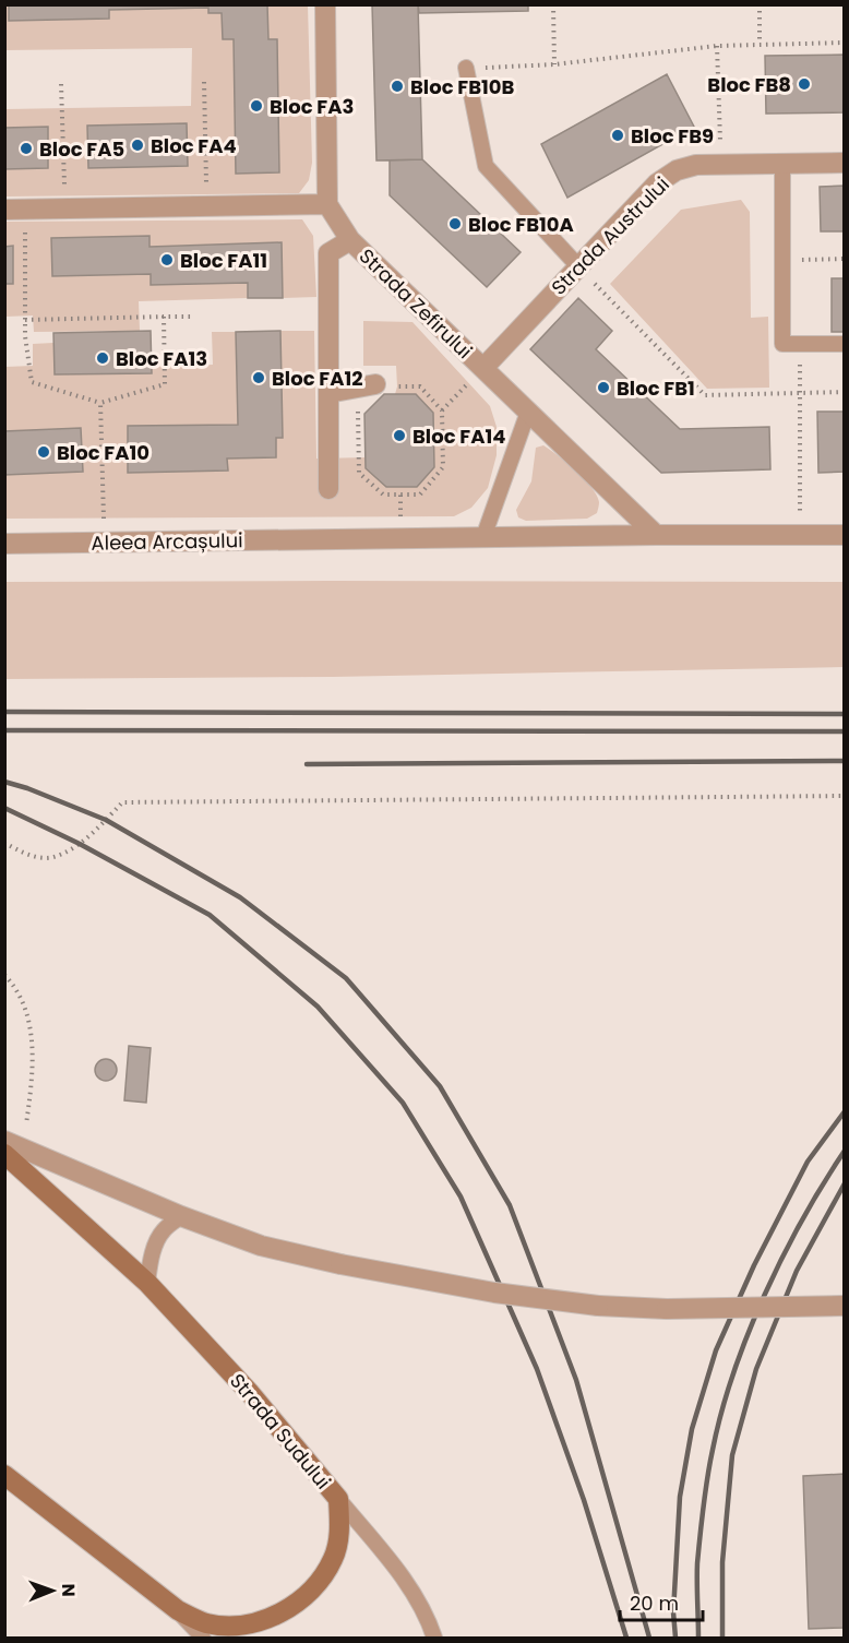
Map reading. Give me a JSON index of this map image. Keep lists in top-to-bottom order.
{
  "streets": {
    "street": [
      "Strada Austrului",
      "Strada Zefirului",
      "Aleea Arcașului",
      "Strada Sudului"
    ]
  },
  "crossings": [
    ["Strada Austrului", "Strada Zefirului"]
  ],
  "places": [
    "Bloc FB8",
    "Bloc FB10B",
    "Bloc FA3",
    "Bloc FB9",
    "Bloc FA4",
    "Bloc FA5",
    "Bloc FB10A",
    "Bloc FA11",
    "Bloc FA13",
    "Bloc FA12",
    "Bloc FB1",
    "Bloc FA14",
    "Bloc FA10"
  ],
  "scale_bar": "20 m",
  "north": "right"
}
